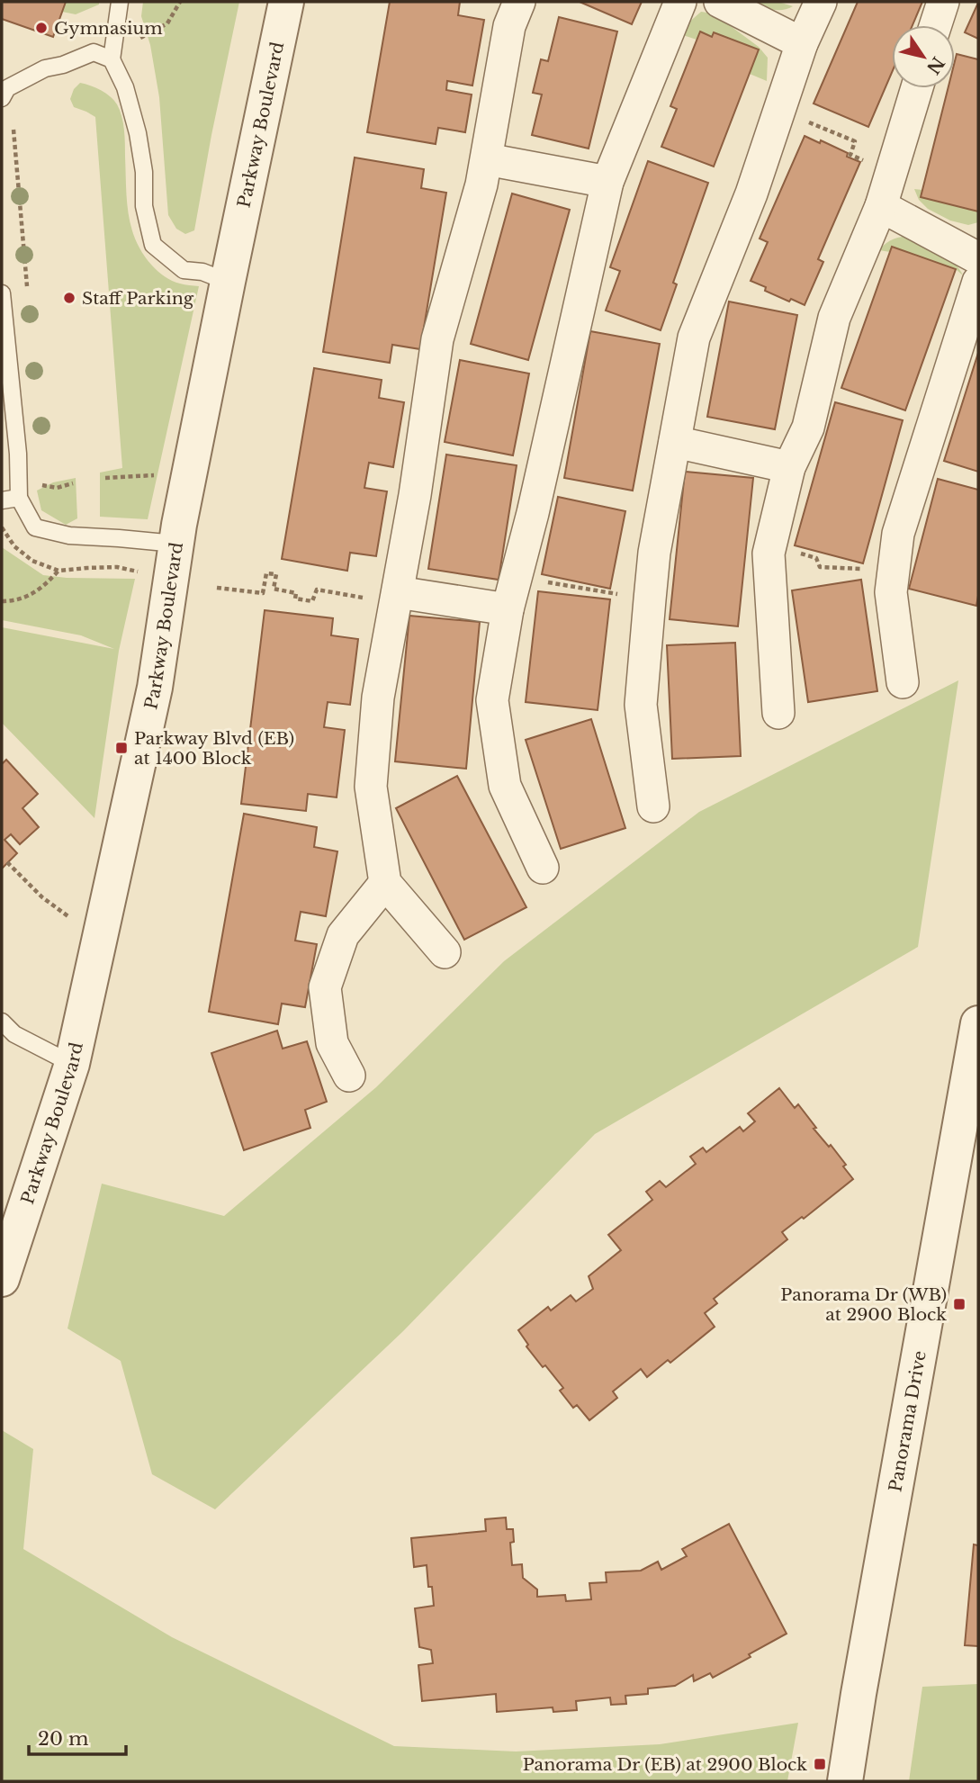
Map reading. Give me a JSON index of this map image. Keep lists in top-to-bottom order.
{
  "streets": {
    "street": ["Parkway Boulevard", "Panorama Drive"]
  },
  "places": {
    "other": ["Gymnasium", "Staff Parking"],
    "transit": ["Parkway Blvd (EB) at 1400 Block", "Panorama Dr (WB) at 2900 Block", "Panorama Dr (EB) at 2900 Block"]
  },
  "scale_bar": "20 m",
  "north": "bottom right"
}
